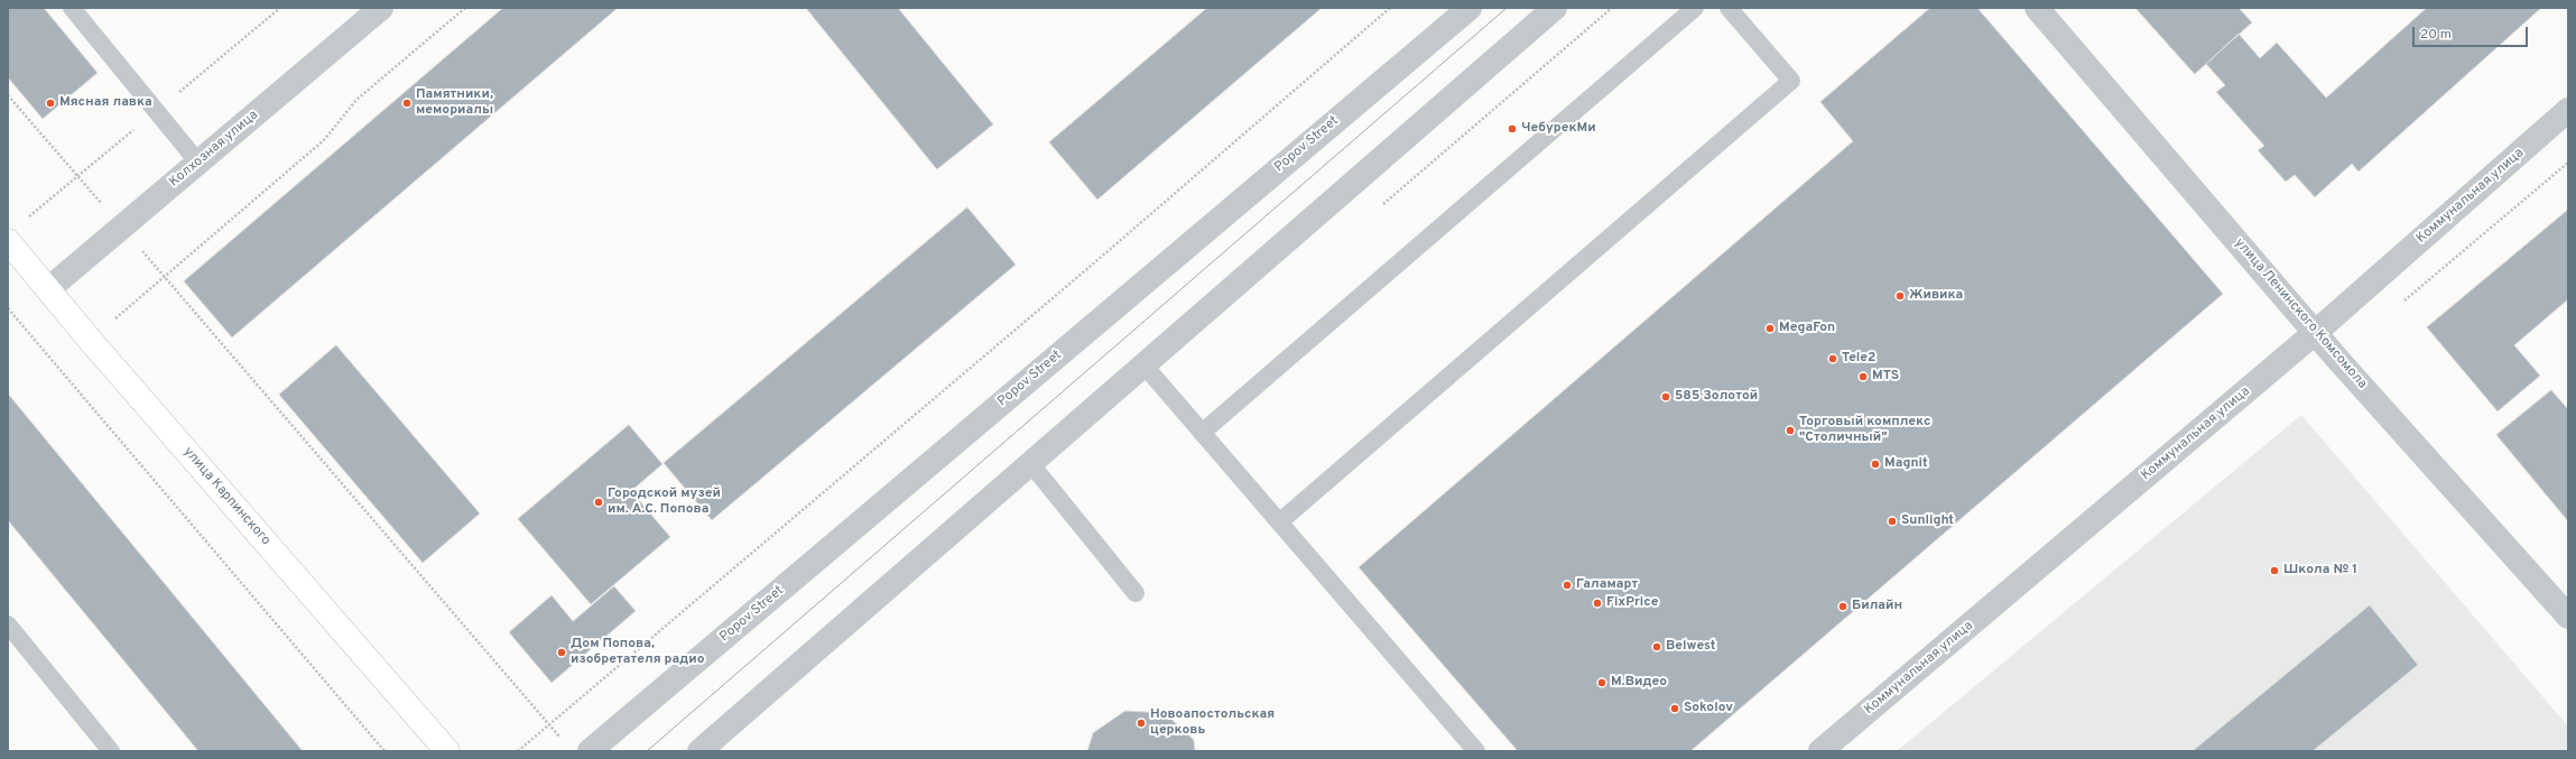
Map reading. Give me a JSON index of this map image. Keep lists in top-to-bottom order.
{
  "streets": {
    "main road": ["улица Карпинского"],
    "street": [
      "Popov Street",
      "Колхозная улица",
      "Коммунальная улица",
      "улица Ленинского Комсомола"
    ]
  },
  "crossings": [
    ["Колхозная улица", "улица Карпинского"],
    ["Коммунальная улица", "улица Ленинского Комсомола"]
  ],
  "places": [
    "Мясная лавка",
    "Памятники, мемориалы",
    "ЧебурекМи",
    "Живика",
    "MegaFon",
    "Tele2",
    "MTS",
    "585 Золотой",
    "Торговый комплекс \"Столичный\"",
    "Magnit",
    "Городской музей им. А.С. Попова",
    "Sunlight",
    "Школа № 1",
    "Галамарт",
    "FixPriсe",
    "Билайн",
    "Belwest",
    "Дом Попова, изобретателя радио",
    "М.Видео",
    "Sokolov",
    "Новоапостольская церковь"
  ],
  "scale_bar": "20 m"
}
